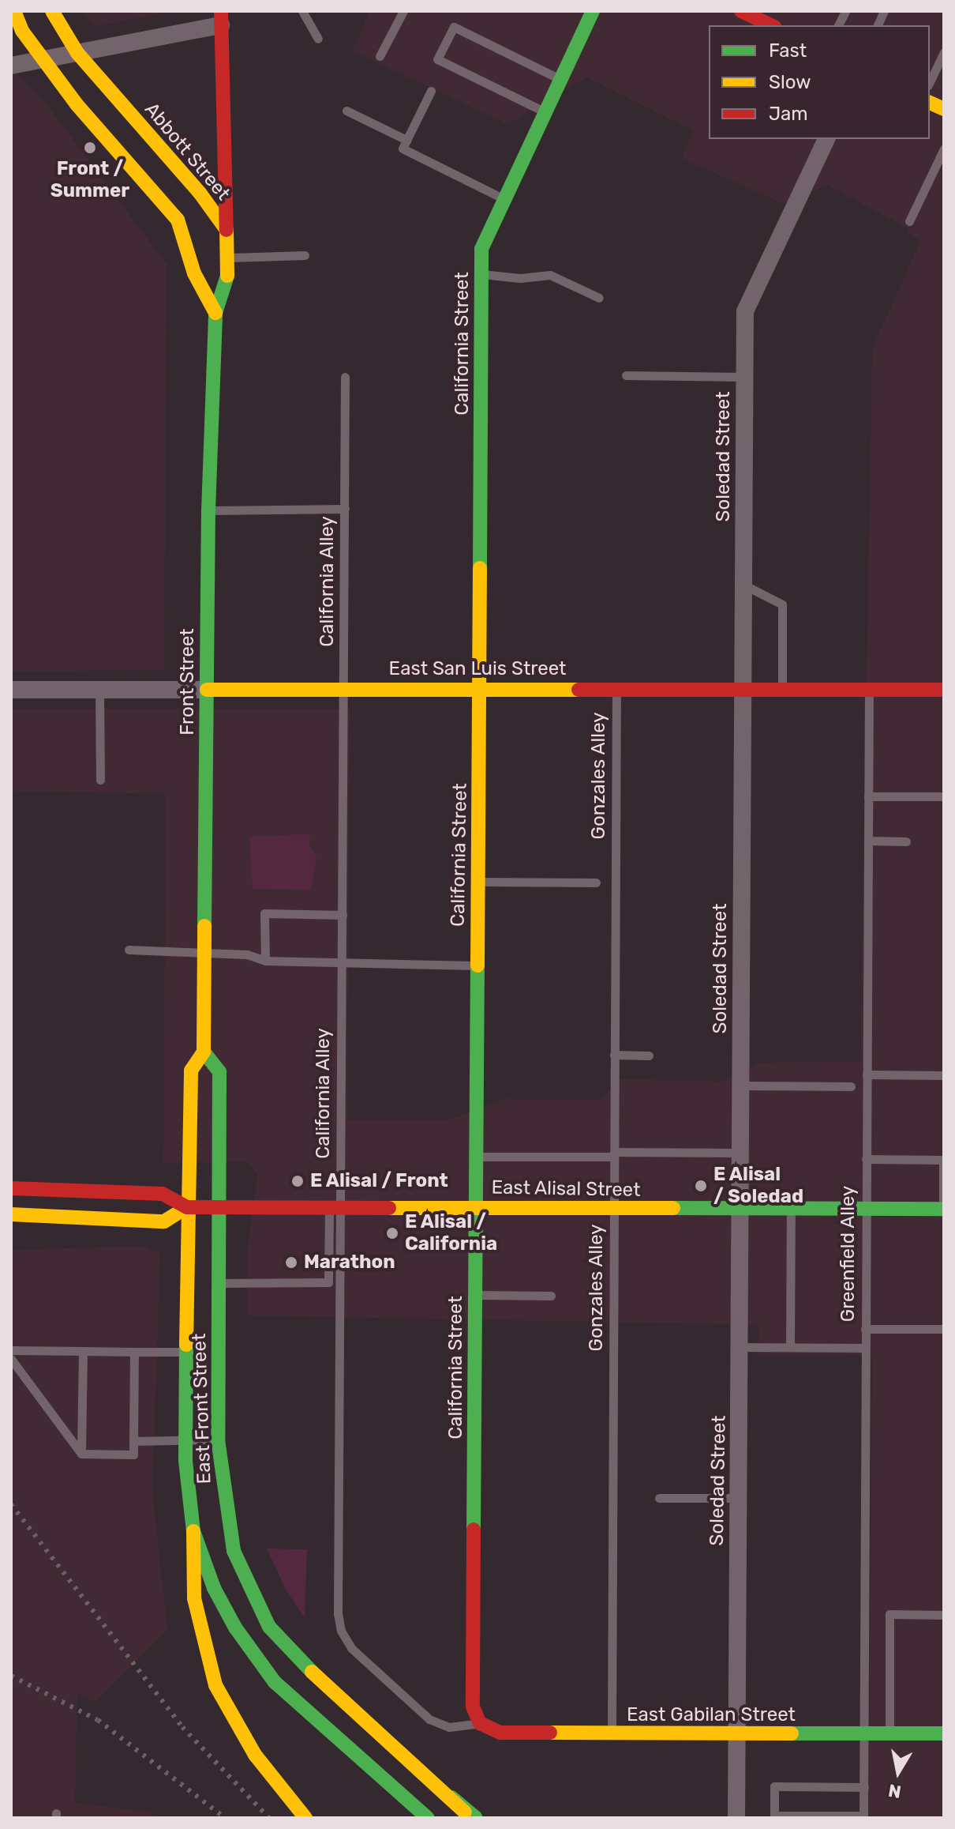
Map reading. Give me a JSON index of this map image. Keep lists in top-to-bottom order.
{
  "streets": {
    "main road": [
      "Abbott Street",
      "California Street",
      "East San Luis Street",
      "Front Street",
      "East Alisal Street",
      "East Front Street",
      "East Gabilan Street"
    ],
    "street": ["Soledad Street"],
    "lane": ["California Alley", "Gonzales Alley", "Greenfield Alley"]
  },
  "crossings": [
    ["Abbott Street", "Front Street"],
    ["California Street", "California Alley"],
    ["California Street", "East San Luis Street"],
    ["California Street", "East Alisal Street"],
    ["California Street", "East Gabilan Street"],
    ["Soledad Street", "East San Luis Street"],
    ["Soledad Street", "East Alisal Street"],
    ["Soledad Street", "East Gabilan Street"],
    ["California Alley", "East San Luis Street"],
    ["California Alley", "East Alisal Street"],
    ["California Alley", "East Gabilan Street"],
    ["East San Luis Street", "Front Street"],
    ["East San Luis Street", "Gonzales Alley"],
    ["East San Luis Street", "Greenfield Alley"],
    ["Front Street", "East Alisal Street"],
    ["Front Street", "East Front Street"],
    ["Gonzales Alley", "East Alisal Street"],
    ["Gonzales Alley", "East Gabilan Street"],
    ["East Alisal Street", "Greenfield Alley"],
    ["East Alisal Street", "East Front Street"],
    ["Greenfield Alley", "East Gabilan Street"]
  ],
  "places": [
    "Front / Summer",
    "E Alisal / Front",
    "E Alisal / Soledad",
    "E Alisal / California",
    "Marathon"
  ],
  "legend": ["Fast", "Slow", "Jam"],
  "north": "bottom"
}
